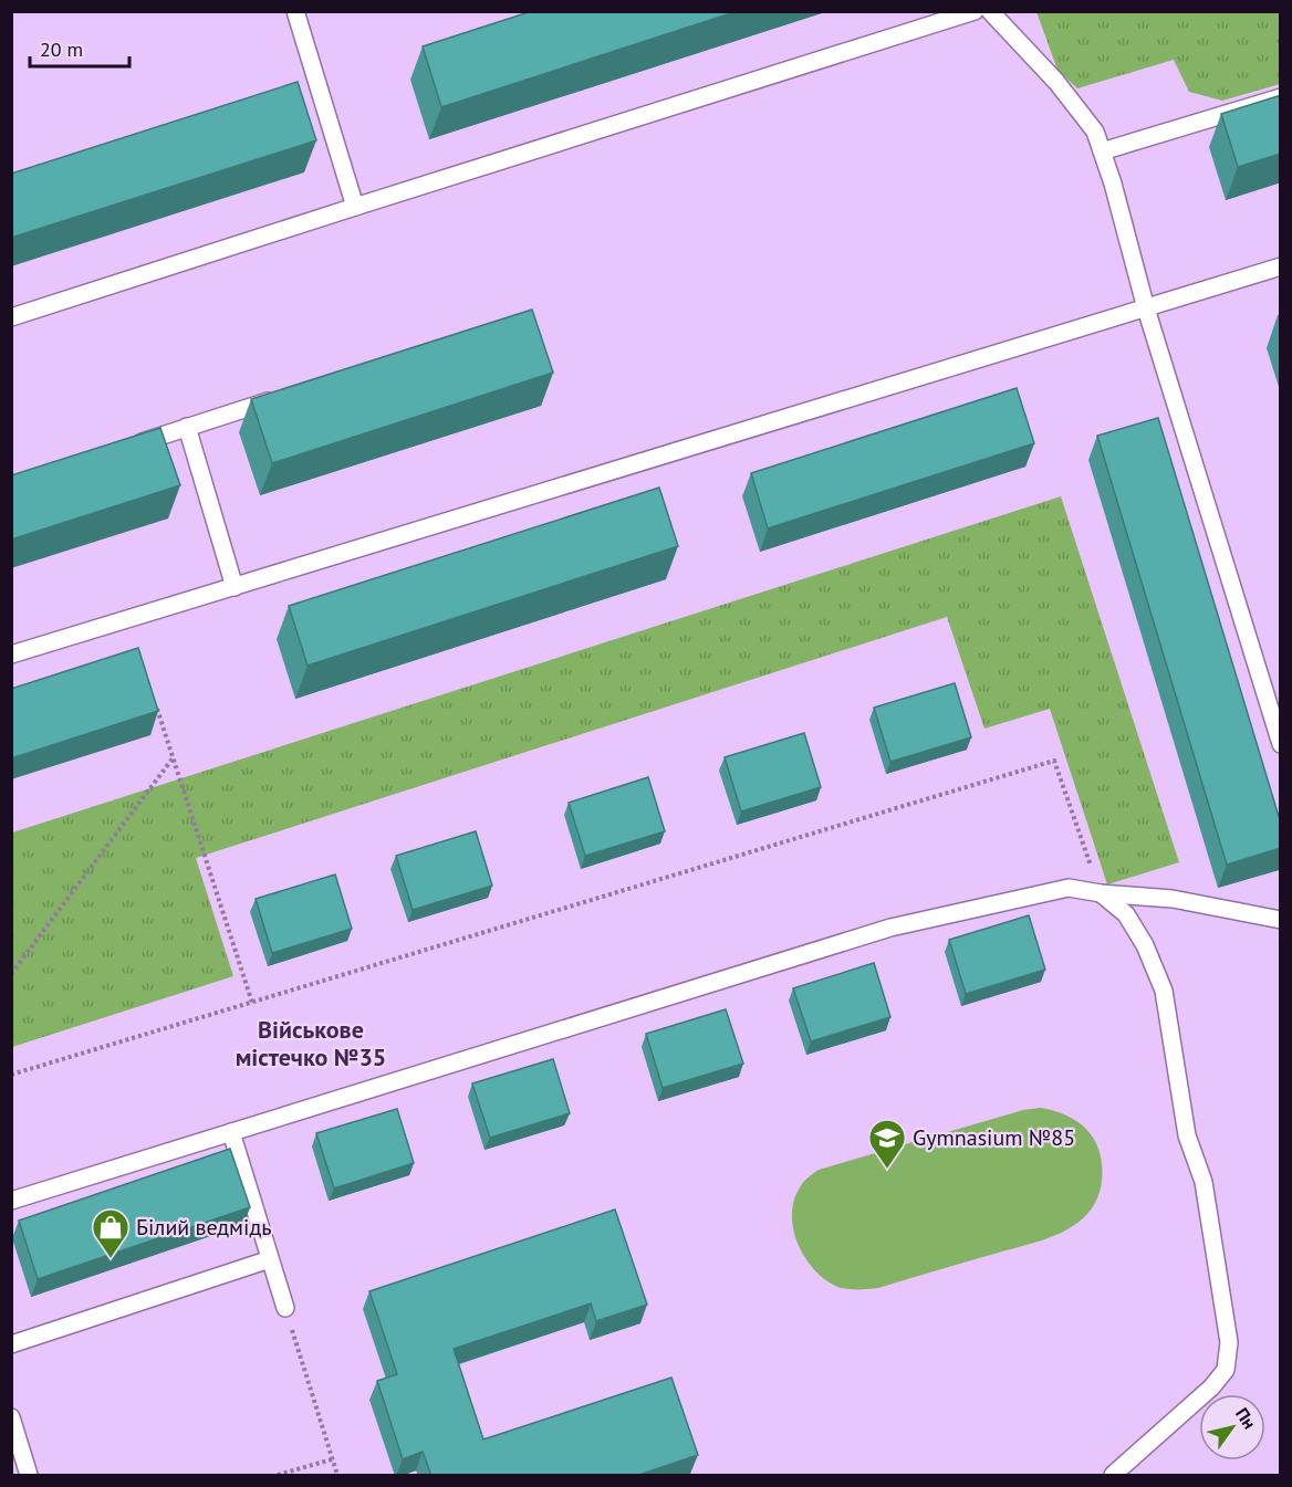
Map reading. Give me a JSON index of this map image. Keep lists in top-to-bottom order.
{
  "districts": ["Військове містечко №35"],
  "places": {
    "school or university": ["Gymnasium №85"],
    "shop": ["Білий ведмідь"]
  },
  "scale_bar": "20 m",
  "north": "top right"
}
